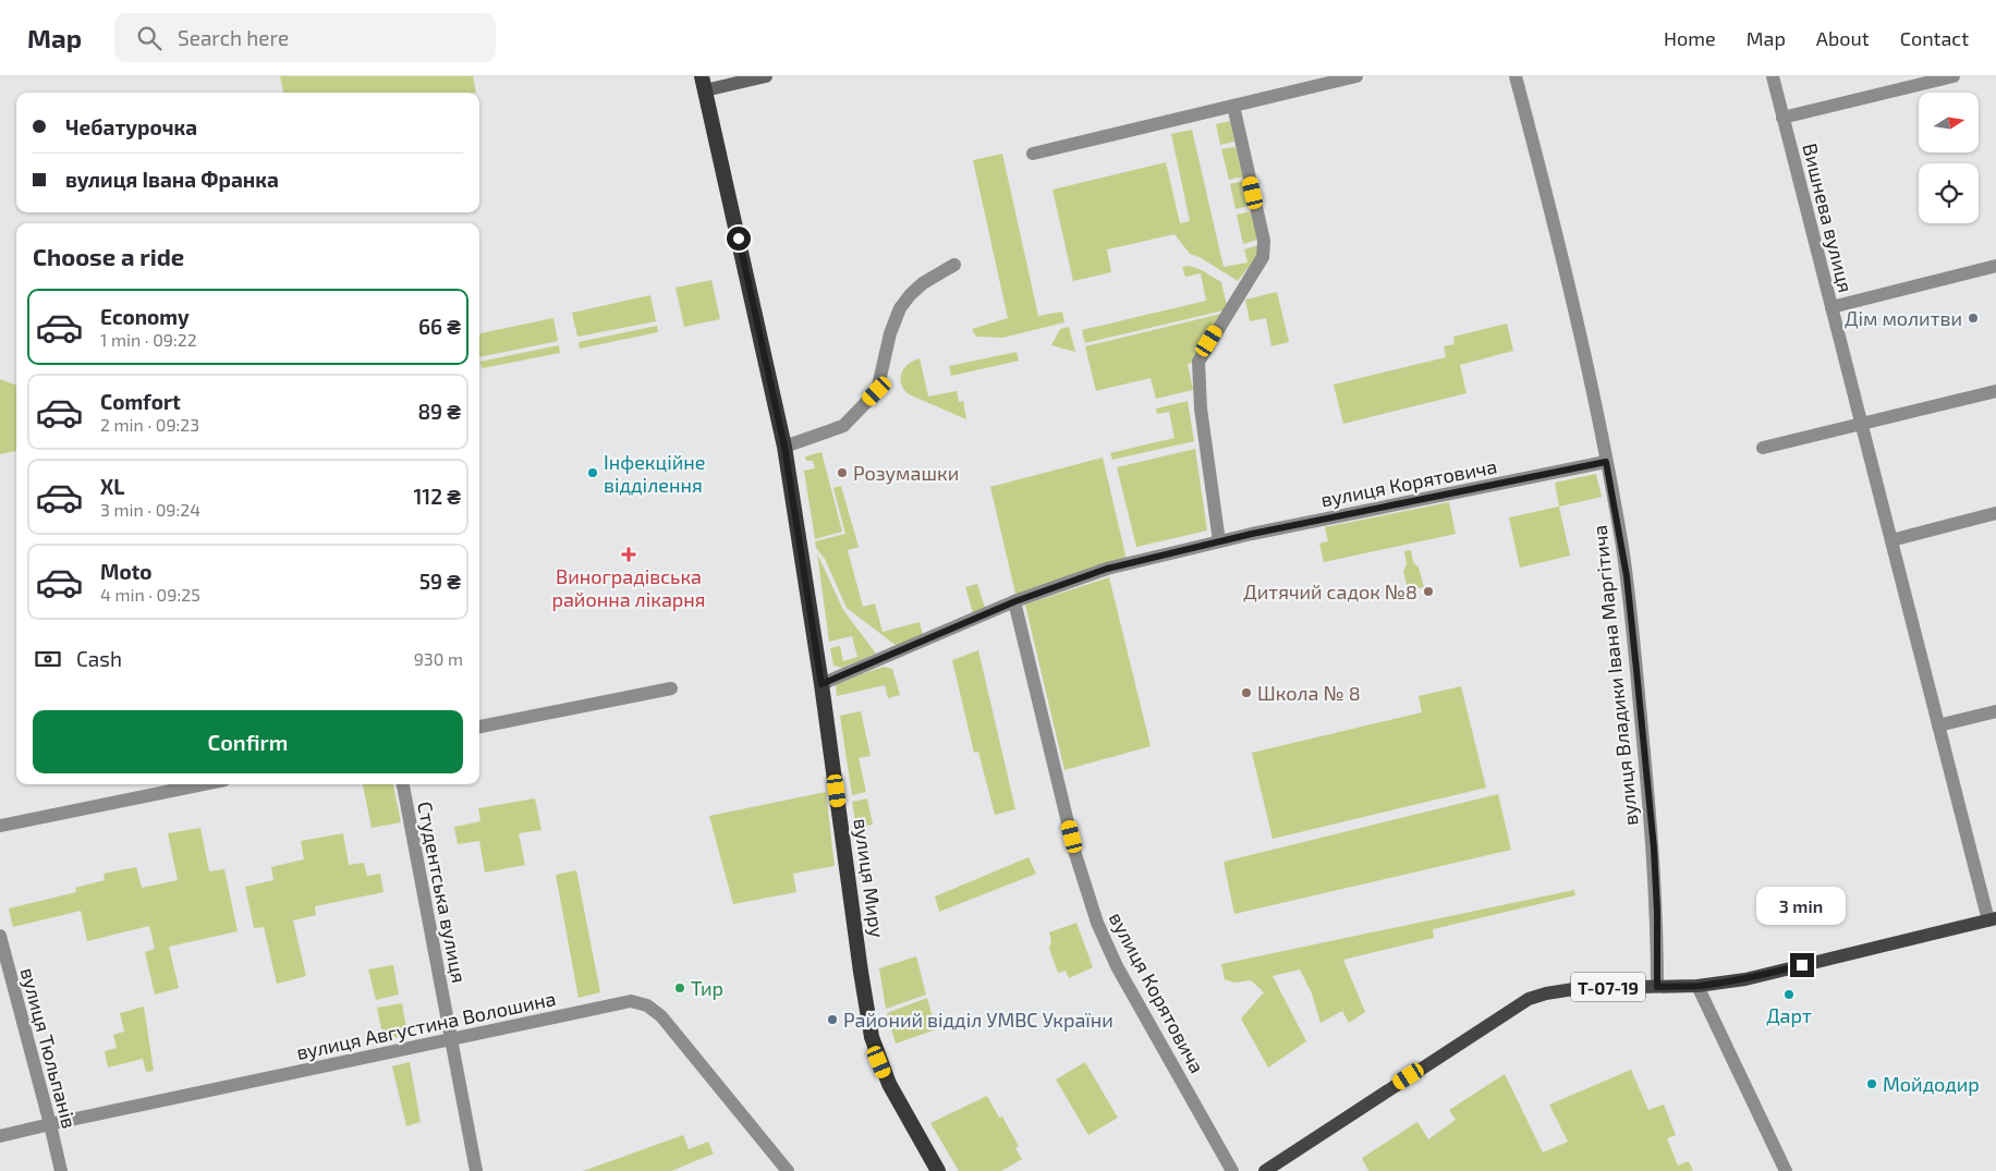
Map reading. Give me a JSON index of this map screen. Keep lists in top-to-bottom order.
{
  "streets": {
    "highway": ["вулиця Миру"],
    "main road": ["Т-07-19"],
    "street": [
      "Вишнева вулиця",
      "вулиця Корятовича",
      "вулиця Владики Івана Маргітича",
      "Студентська вулиця",
      "вулиця Августина Волошина",
      "вулиця Тюльпанів"
    ]
  },
  "crossings": [
    ["Вишнева вулиця", "Т-07-19"],
    ["вулиця Корятовича", "вулиця Владики Івана Маргітича"],
    ["вулиця Корятовича", "вулиця Миру"],
    ["вулиця Владики Івана Маргітича", "Т-07-19"],
    ["Студентська вулиця", "вулиця Августина Волошина"],
    ["вулиця Августина Волошина", "вулиця Тюльпанів"]
  ],
  "places": {
    "other": [
      "Дім молитви",
      "Інфекційне відділення",
      "Розумашки",
      "Дитячий садок №8",
      "Школа № 8",
      "Тир",
      "Дарт",
      "Районий відділ УМВС України",
      "Мойдодир"
    ],
    "health": ["Виноградівська районна лікарня"]
  },
  "north": "right",
  "page": {
    "header": "Map",
    "search": "Search here",
    "nav": [
      "Home",
      "Map",
      "About",
      "Contact"
    ],
    "banner": ["Чебатурочка", "вулиця Івана Франка"],
    "heading": "Choose a ride",
    "list": [
      {
        "name": "Economy",
        "note": "1 min · 09:22",
        "value": "66 ₴"
      },
      {
        "name": "Comfort",
        "note": "2 min · 09:23",
        "value": "89 ₴"
      },
      {
        "name": "XL",
        "note": "3 min · 09:24",
        "value": "112 ₴"
      },
      {
        "name": "Moto",
        "note": "4 min · 09:25",
        "value": "59 ₴"
      }
    ],
    "pay": ["Cash", "930 m"],
    "buttons": "Confirm",
    "bubble": "3 min"
  }
}
